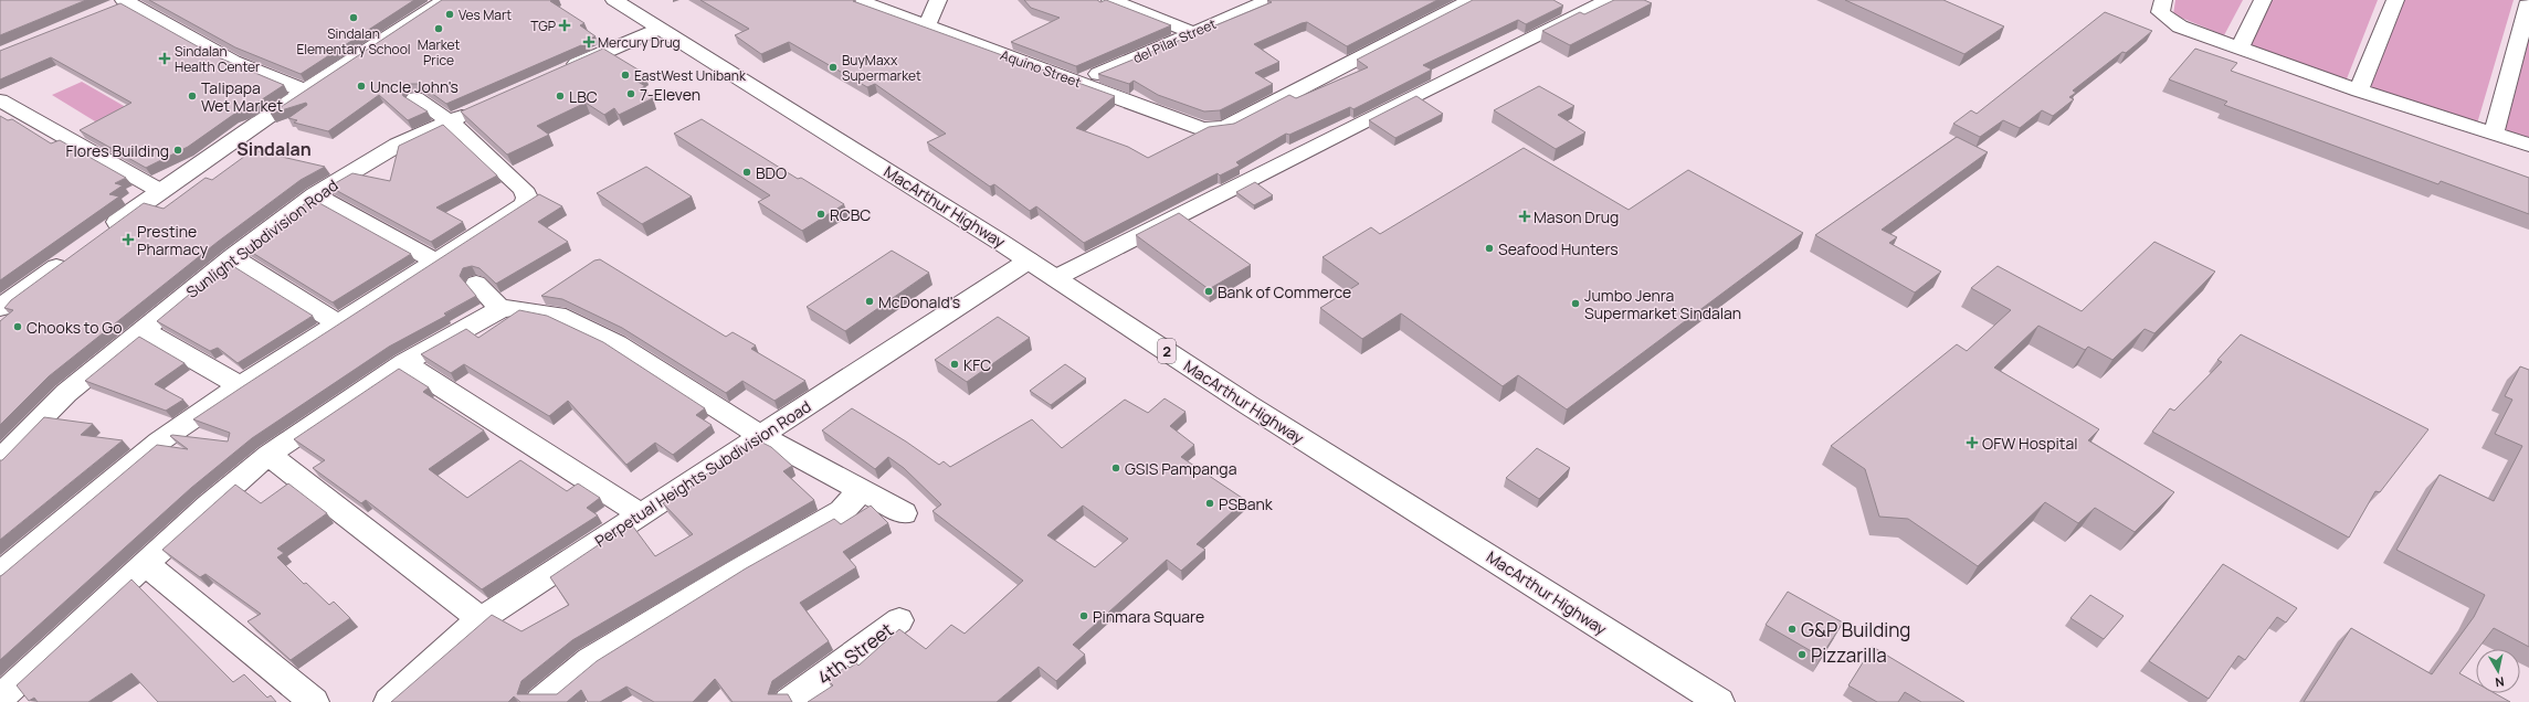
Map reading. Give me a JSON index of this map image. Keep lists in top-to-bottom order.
{
  "streets": {
    "main road": [
      "del Pilar Street",
      "Aquino Street",
      "MacArthur Highway",
      "Sunlight Subdivision Road",
      "2",
      "Perpetual Heights Subdivision Road",
      "4th Street"
    ]
  },
  "crossings": [
    ["del Pilar Street", "Aquino Street"],
    ["MacArthur Highway", "Perpetual Heights Subdivision Road"]
  ],
  "districts": ["Sindalan"],
  "places": {
    "other": [
      "Ves Mart",
      "Sindalan Elementary School",
      "Market Price",
      "BuyMaxx Supermarket",
      "EastWest Unibank",
      "Uncle John's",
      "7-Eleven",
      "Talipapa Wet Market",
      "LBC",
      "Flores Building",
      "BDO",
      "RCBC",
      "Seafood Hunters",
      "Bank of Commerce",
      "McDonald's",
      "Jumbo Jenra Supermarket Sindalan",
      "Chooks to Go",
      "KFC",
      "GSIS Pampanga",
      "PSBank",
      "Pinmara Square",
      "G&P Building",
      "Pizzarilla"
    ],
    "health": [
      "TGP",
      "Mercury Drug",
      "Sindalan Health Center",
      "Mason Drug",
      "Prestine Pharmacy",
      "OFW Hospital"
    ]
  },
  "north": "bottom"
}
